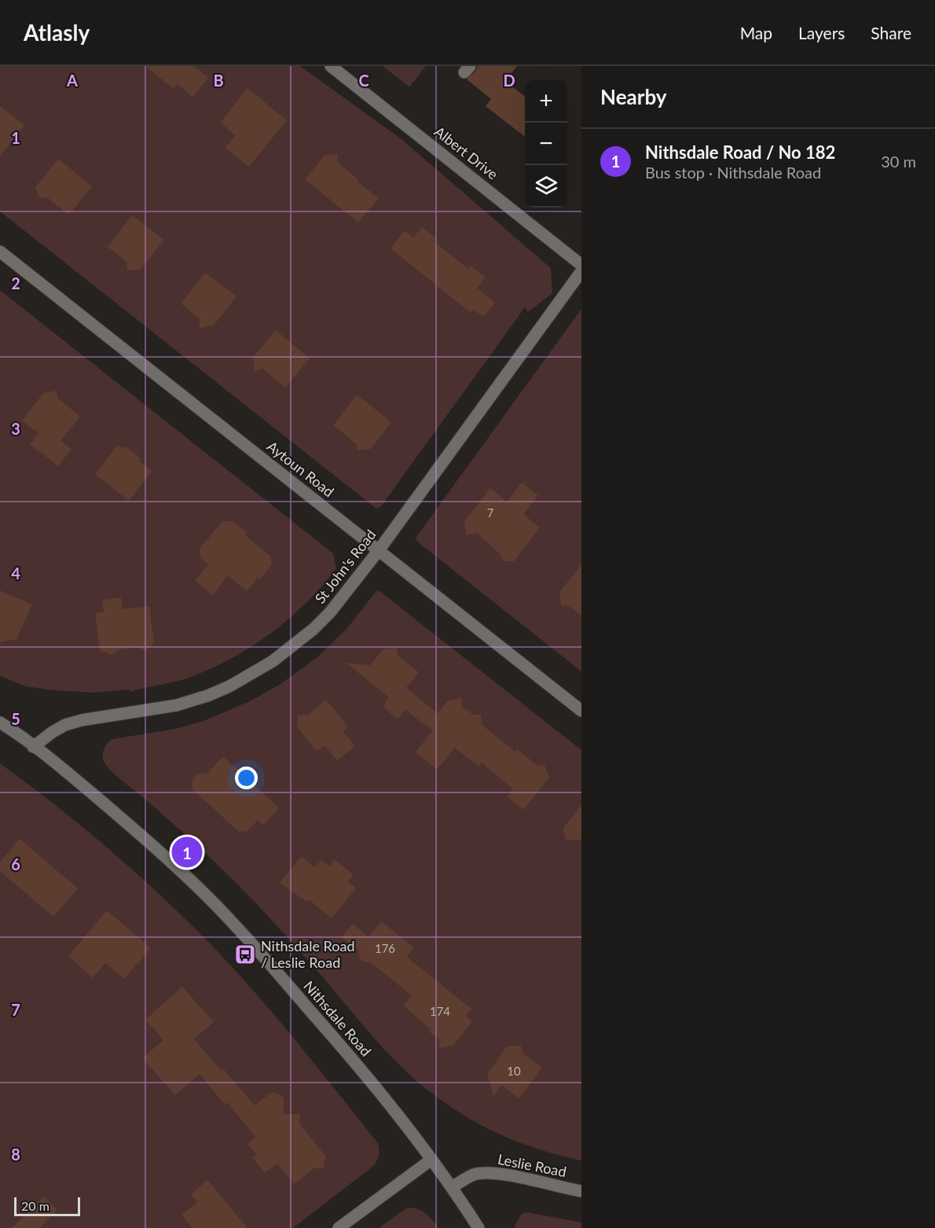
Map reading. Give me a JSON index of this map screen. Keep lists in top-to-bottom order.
{
  "streets": {
    "street": [
      "Albert Drive",
      "Aytoun Road",
      "St John's Road",
      "Nithsdale Road",
      "Leslie Road"
    ]
  },
  "crossings": [
    ["Aytoun Road", "St John's Road"],
    ["St John's Road", "Nithsdale Road"],
    ["Nithsdale Road", "Leslie Road"]
  ],
  "places": {
    "bus stop": ["Nithsdale Road / Leslie Road"]
  },
  "house_numbers": [
    "7",
    "176",
    "174",
    "10"
  ],
  "scale_bar": "20 m",
  "page": {
    "header": "Atlasly",
    "nav": ["Map", "Layers", "Share"],
    "heading": "Nearby",
    "map_buttons": ["+", "−"],
    "list": [
      {
        "mark": "1",
        "name": "Nithsdale Road / No 182",
        "note": "Bus stop · Nithsdale Road",
        "value": "30 m"
      }
    ],
    "pins": "1",
    "scale": "20 m"
  },
  "grid": {
    "columns": [
      "A",
      "B",
      "C",
      "D"
    ],
    "rows": [
      "1",
      "2",
      "3",
      "4",
      "5",
      "6",
      "7",
      "8"
    ]
  }
}
